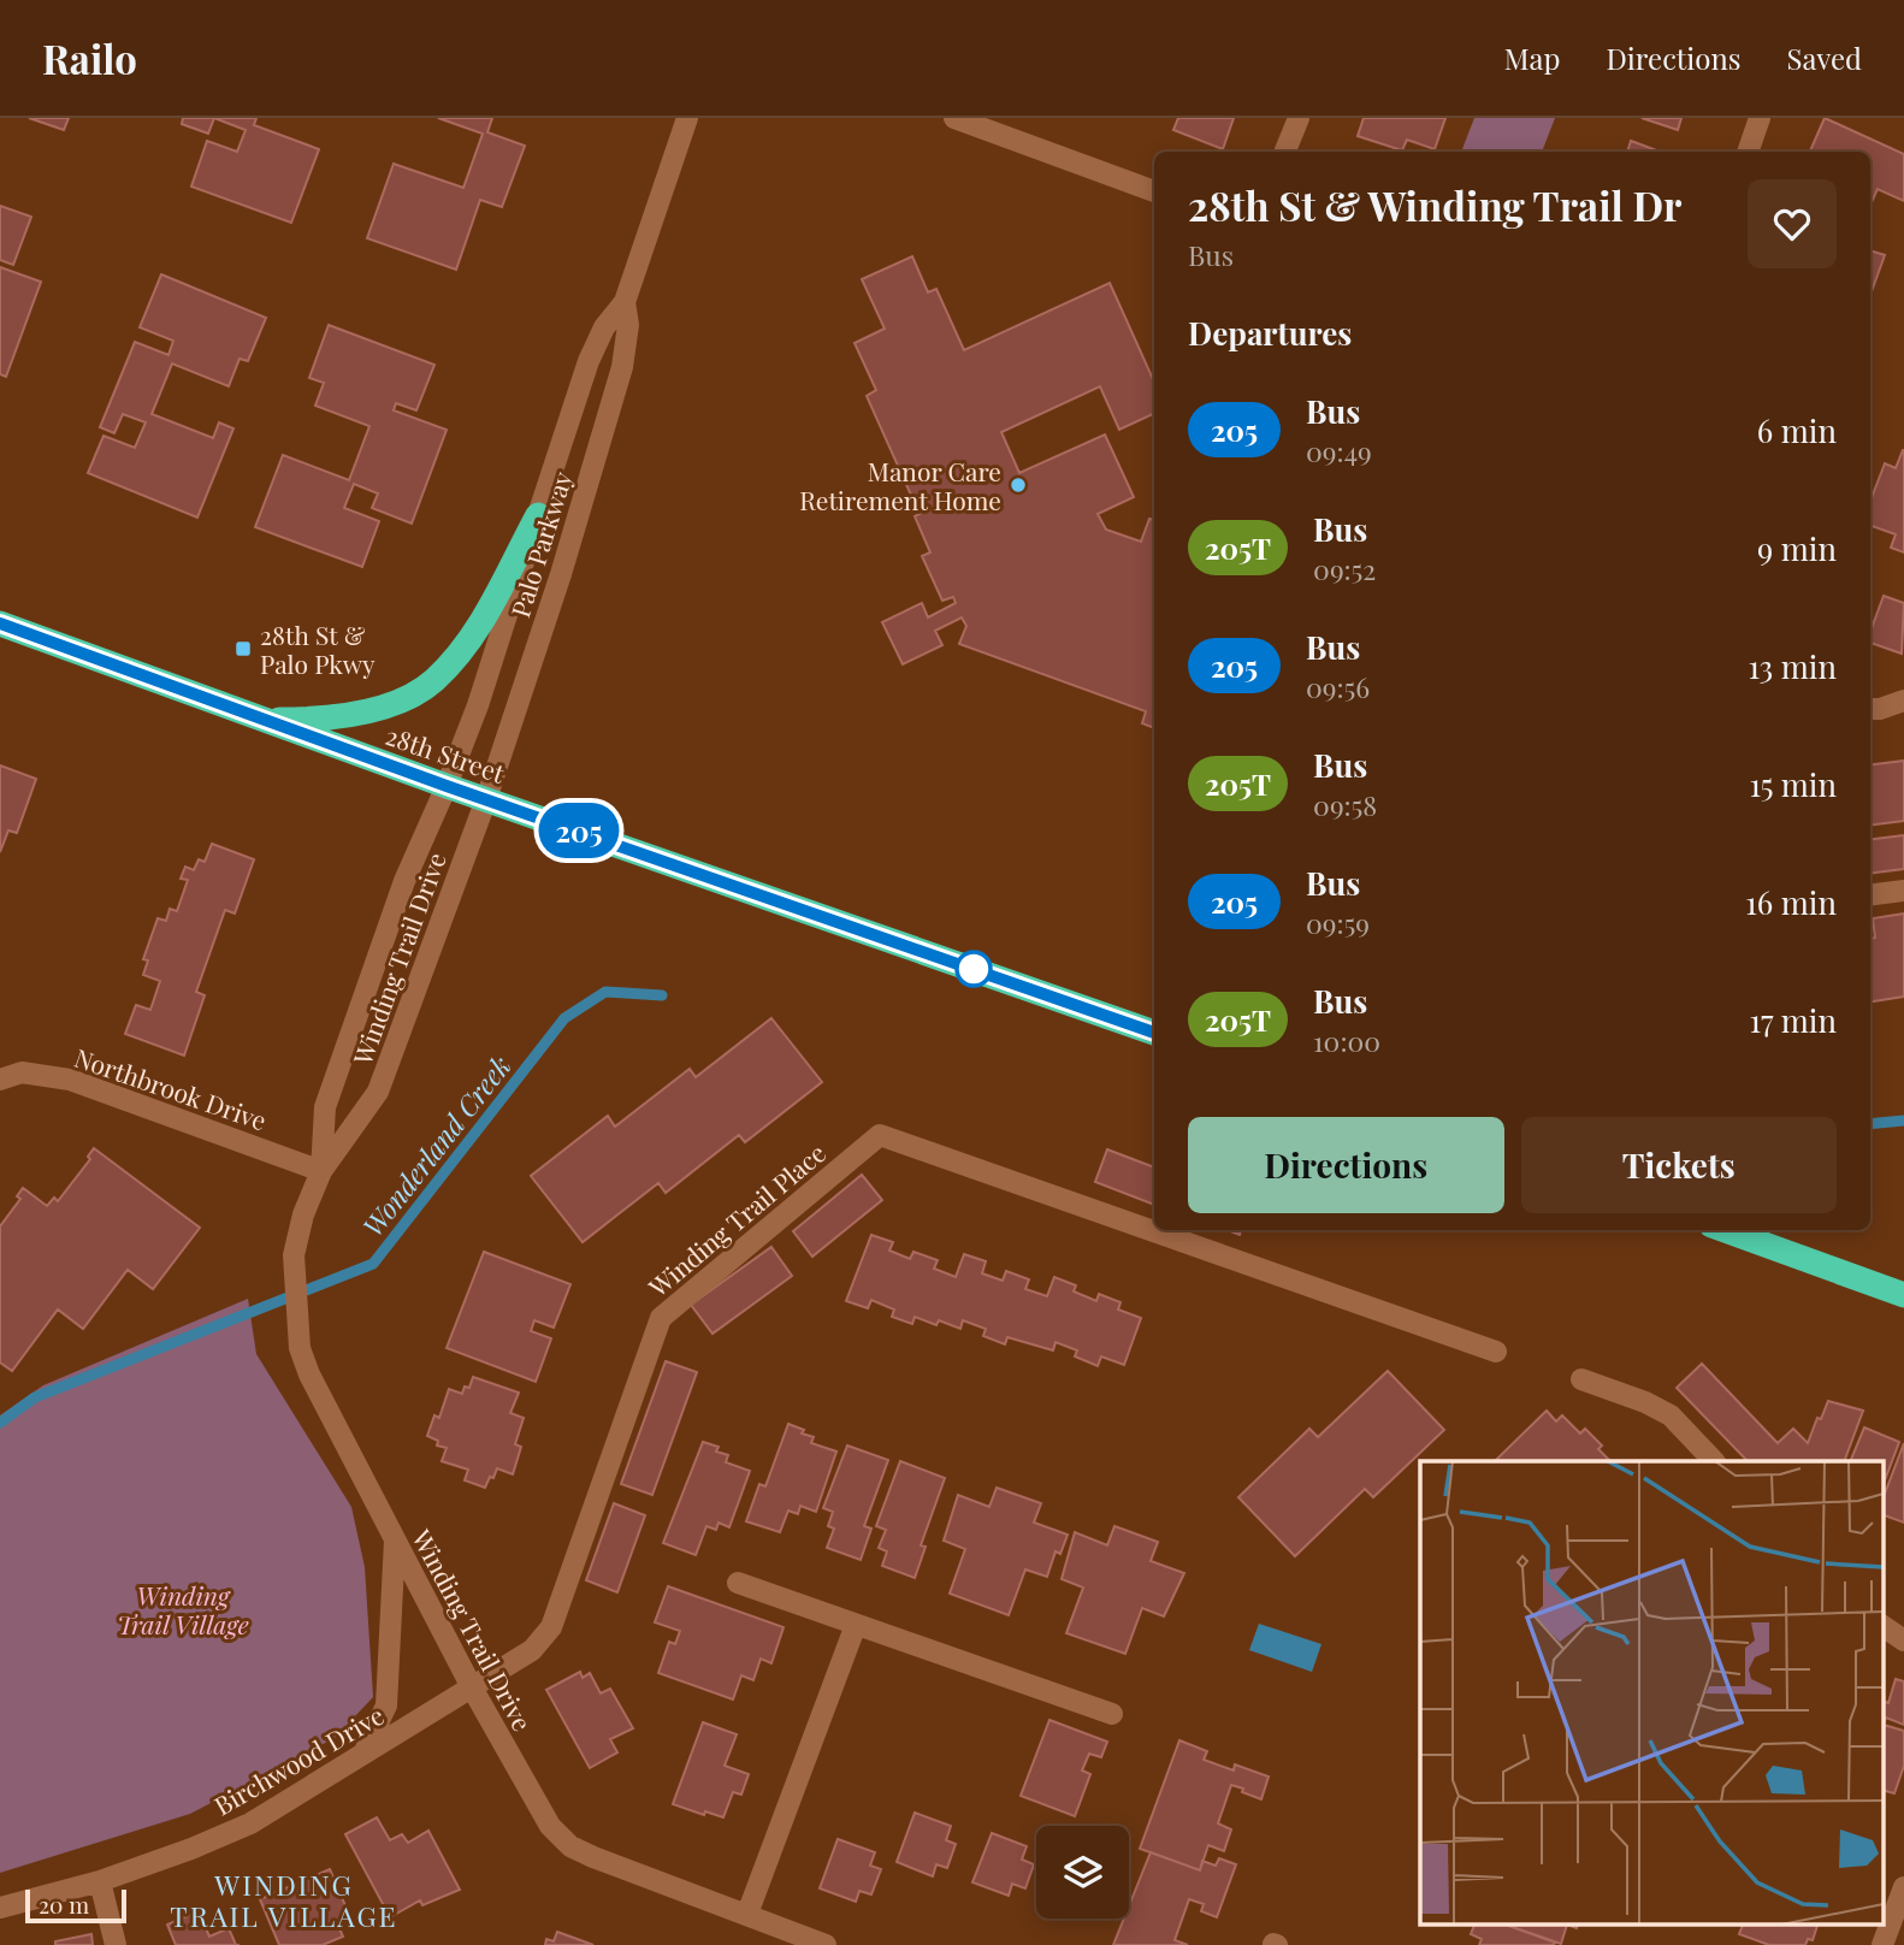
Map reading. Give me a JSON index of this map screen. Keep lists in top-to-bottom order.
{
  "streets": {
    "highway": ["28th Street"],
    "street": [
      "Palo Parkway",
      "Winding Trail Drive",
      "Northbrook Drive",
      "Winding Trail Place",
      "Birchwood Drive"
    ]
  },
  "crossings": [
    ["Palo Parkway", "28th Street"],
    ["Palo Parkway", "Winding Trail Drive"],
    ["28th Street", "Winding Trail Drive"],
    ["Winding Trail Drive", "Northbrook Drive"],
    ["Winding Trail Drive", "Winding Trail Place"],
    ["Winding Trail Drive", "Birchwood Drive"],
    ["Winding Trail Place", "Birchwood Drive"]
  ],
  "districts": ["WINDING TRAIL VILLAGE"],
  "water": ["Wonderland Creek"],
  "parks": ["Winding Trail Village"],
  "places": {
    "other": ["Manor Care Retirement Home"],
    "transit": ["28th St & Palo Pkwy"]
  },
  "lines": ["bus line 205"],
  "scale_bar": "20 m",
  "page": {
    "header": "Railo",
    "nav": ["Map", "Directions", "Saved"],
    "on_map": "205",
    "heading": [
      ["28th St & Winding Trail Dr", "Bus"],
      "Departures"
    ],
    "list": [
      {
        "mark": "205",
        "name": "Bus",
        "note": "09:49",
        "value": "6 min"
      },
      {
        "mark": "205T",
        "name": "Bus",
        "note": "09:52",
        "value": "9 min"
      },
      {
        "mark": "205",
        "name": "Bus",
        "note": "09:56",
        "value": "13 min"
      },
      {
        "mark": "205T",
        "name": "Bus",
        "note": "09:58",
        "value": "15 min"
      },
      {
        "mark": "205",
        "name": "Bus",
        "note": "09:59",
        "value": "16 min"
      },
      {
        "mark": "205T",
        "name": "Bus",
        "note": "10:00",
        "value": "17 min"
      }
    ],
    "buttons": ["Directions", "Tickets"],
    "scale": "20 m"
  }
}
